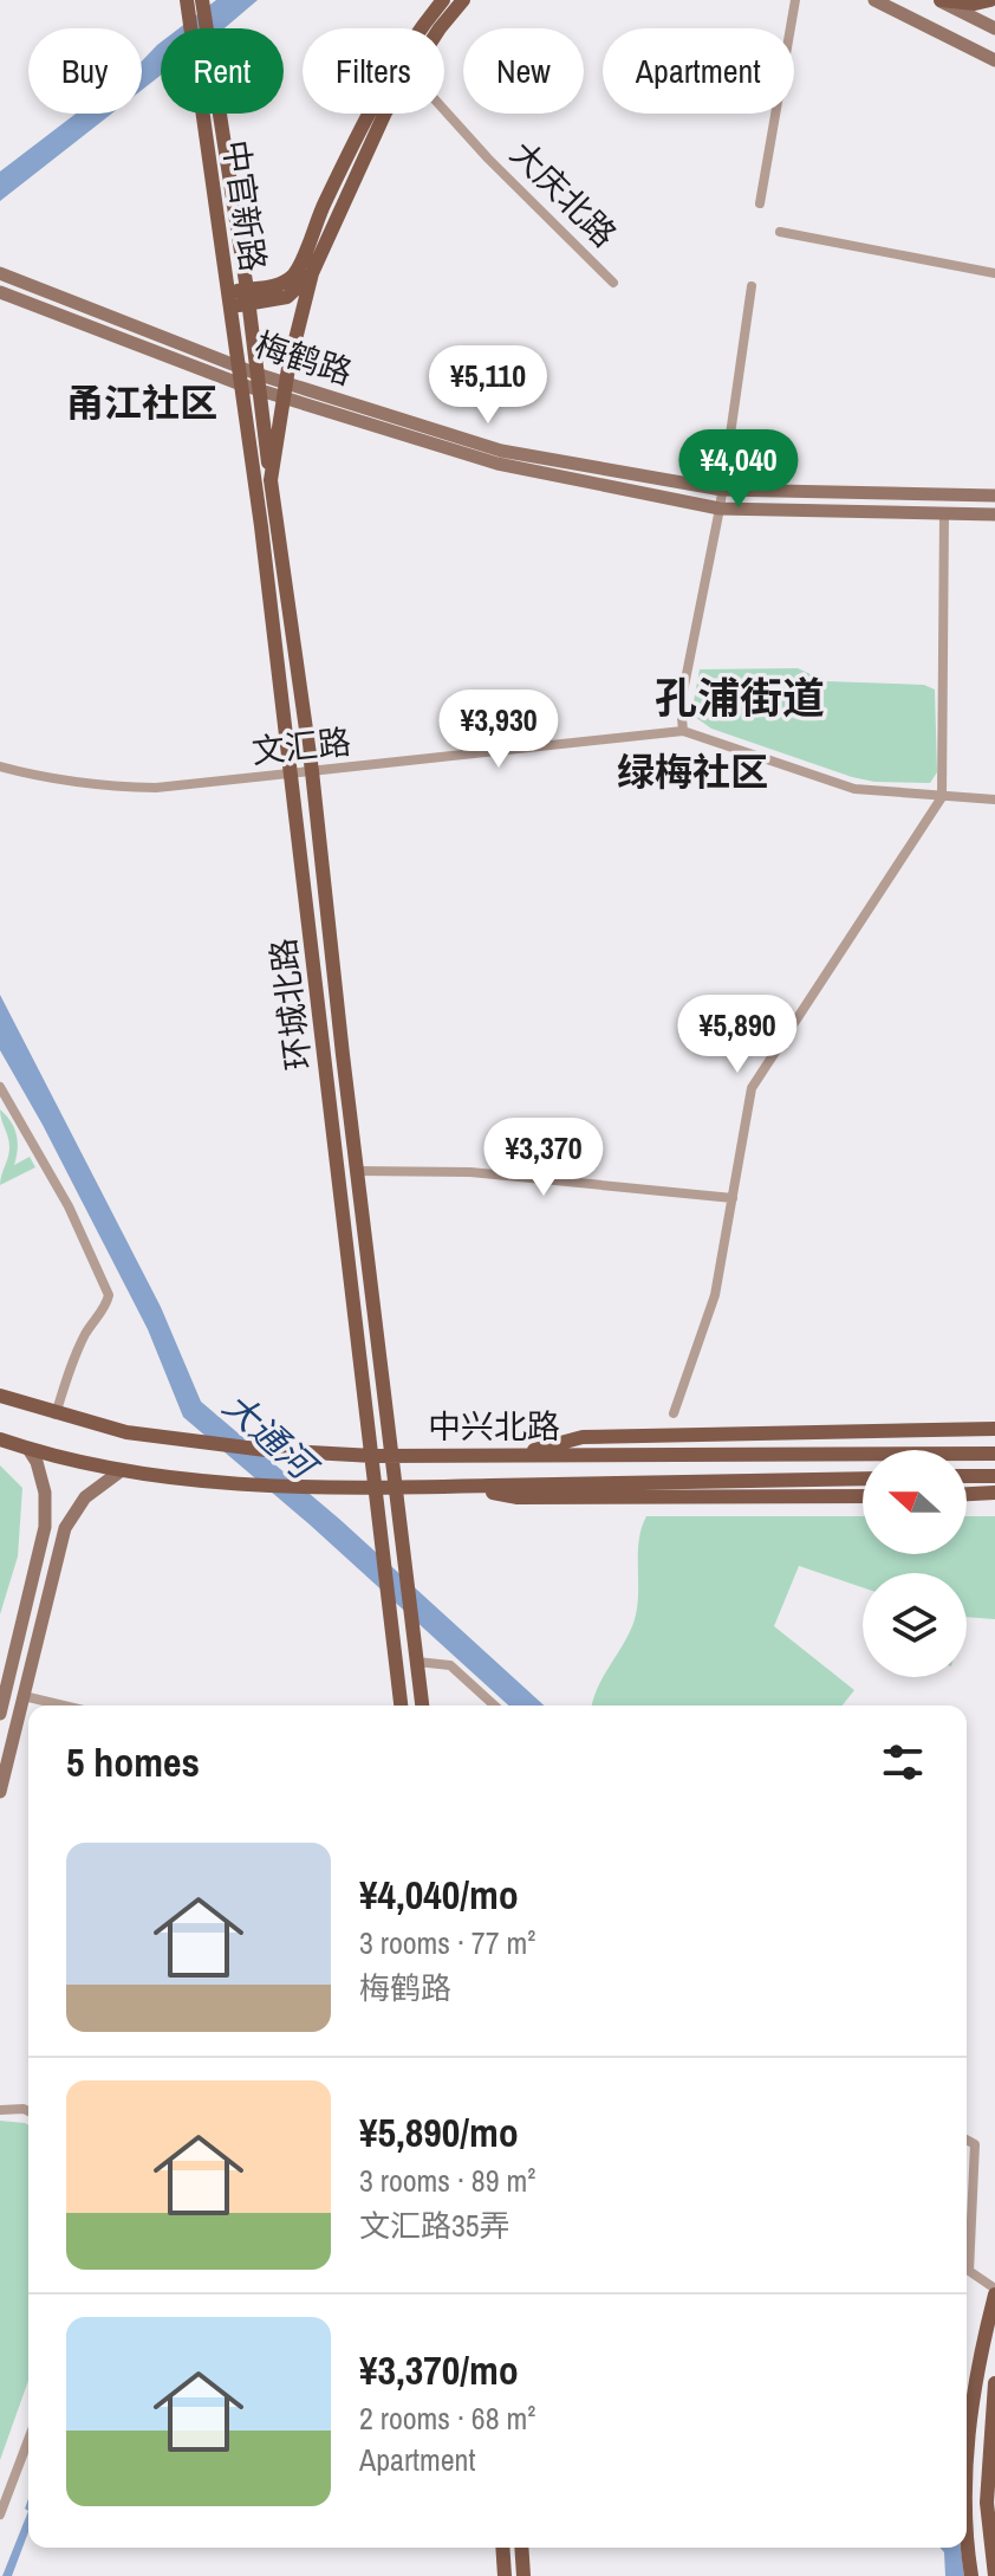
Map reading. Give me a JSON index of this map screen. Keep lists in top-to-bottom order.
{
  "streets": {
    "main road": ["中官新路", "环城北路", "中兴北路"],
    "street": ["大庆北路", "梅鹤路", "文汇路"]
  },
  "crossings": [
    ["中官新路", "环城北路"],
    ["梅鹤路", "环城北路"],
    ["文汇路", "环城北路"],
    ["环城北路", "中兴北路"]
  ],
  "districts": ["甬江社区", "孔浦街道", "绿梅社区"],
  "water": ["大通河"],
  "north": "left",
  "page": {
    "chip": [
      "Buy",
      "Rent",
      "Filters",
      "New",
      "Apartment"
    ],
    "price": [
      "¥5,110",
      "¥4,040",
      "¥3,930",
      "¥5,890",
      "¥3,370"
    ],
    "heading": "5 homes",
    "list": [
      {
        "name": "¥4,040/mo",
        "note": "3 rooms · 77 m² · 梅鹤路"
      },
      {
        "name": "¥5,890/mo",
        "note": "3 rooms · 89 m² · 文汇路35弄"
      },
      {
        "name": "¥3,370/mo",
        "note": "2 rooms · 68 m² · Apartment"
      }
    ]
  }
}
